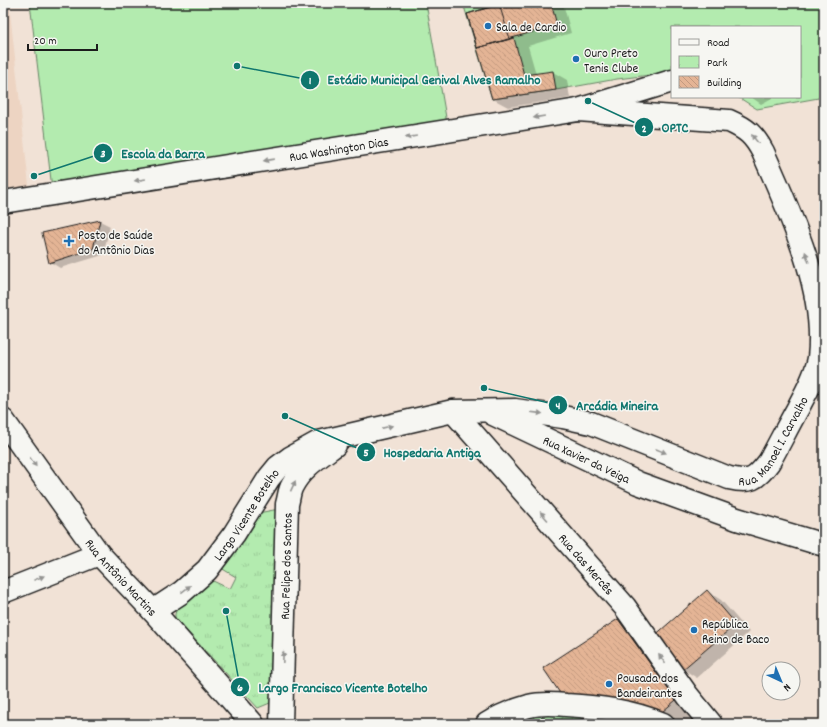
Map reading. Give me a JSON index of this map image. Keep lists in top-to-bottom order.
{
  "streets": {
    "street": [
      "Rua Washington Dias",
      "Rua Manoel I. Carvalho",
      "Rua Xavier da Veiga",
      "Largo Vicente Botelho",
      "Rua das Mercês",
      "Rua Felipe dos Santos",
      "Rua Antônio Martins"
    ]
  },
  "crossings": [
    ["Rua Washington Dias", "Rua Manoel I. Carvalho"],
    ["Rua Manoel I. Carvalho", "Rua Xavier da Veiga"],
    ["Rua Xavier da Veiga", "Largo Vicente Botelho"],
    ["Rua Xavier da Veiga", "Rua das Mercês"],
    ["Rua Xavier da Veiga", "Rua Felipe dos Santos"],
    ["Largo Vicente Botelho", "Rua Felipe dos Santos"],
    ["Largo Vicente Botelho", "Rua Antônio Martins"]
  ],
  "one_way": [
    "Rua Washington Dias",
    "Largo Vicente Botelho",
    "Rua das Mercês",
    "Rua Felipe dos Santos",
    "Rua Antônio Martins"
  ],
  "places": {
    "other": [
      "Sala de Cardio",
      "Ouro Preto Tenis Clube",
      "Estádio Municipal Genival Alves Ramalho",
      "OPTC",
      "Escola da Barra",
      "Arcádia Mineira",
      "Hospedaria Antiga",
      "Largo Francisco Vicente Botelho",
      "República Reino de Baco",
      "Pousada dos Bandeirantes"
    ],
    "health": ["Posto de Saúde do Antônio Dias"]
  },
  "legend": ["Road", "Park", "Building"],
  "scale_bar": "20 m",
  "north": "bottom right"
}
